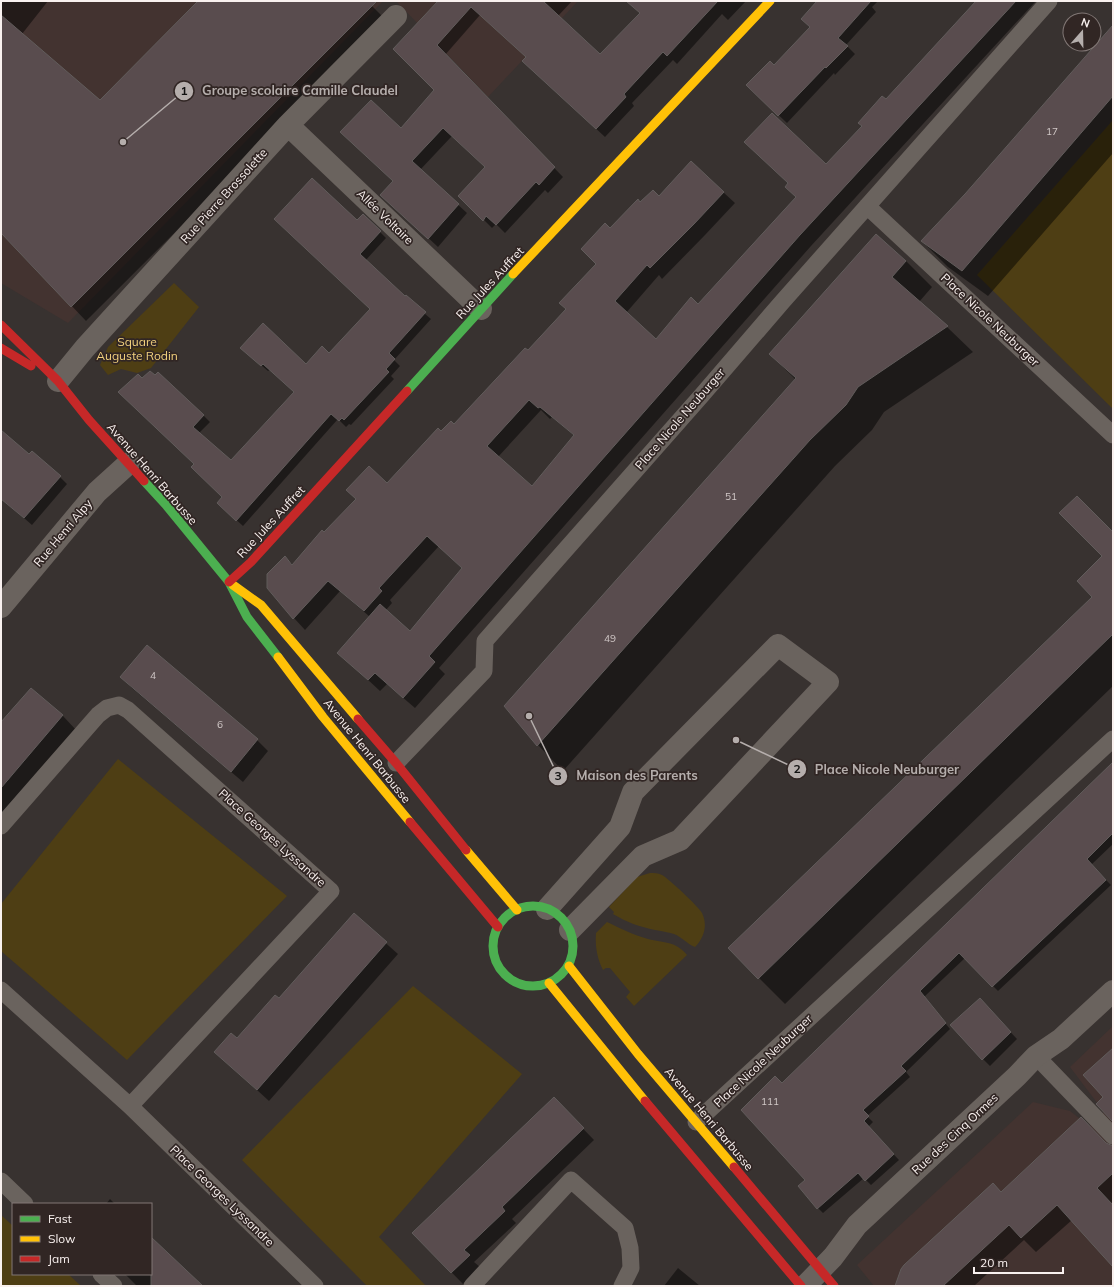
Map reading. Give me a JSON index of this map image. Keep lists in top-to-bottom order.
{
  "streets": {
    "street": [
      "Rue Pierre Brossolette",
      "Allée Voltaire",
      "Rue Jules Auffret",
      "Avenue Henri Barbusse",
      "Rue Henri Alpy",
      "Rue des Cinq Ormes"
    ],
    "lane": ["Place Nicole Neuburger", "Place Georges Lyssandre"]
  },
  "crossings": [
    ["Rue Pierre Brossolette", "Allée Voltaire"],
    ["Rue Pierre Brossolette", "Avenue Henri Barbusse"],
    ["Allée Voltaire", "Rue Jules Auffret"],
    ["Rue Jules Auffret", "Avenue Henri Barbusse"],
    ["Place Nicole Neuburger", "Avenue Henri Barbusse"],
    ["Avenue Henri Barbusse", "Rue Henri Alpy"],
    ["Avenue Henri Barbusse", "Rue des Cinq Ormes"]
  ],
  "parks": ["Square Auguste Rodin"],
  "places": ["Groupe scolaire Camille Claudel", "Maison des Parents", "Place Nicole Neuburger"],
  "house_numbers": [
    "17",
    "51",
    "49",
    "4",
    "6",
    "111"
  ],
  "legend": ["Fast", "Slow", "Jam"],
  "scale_bar": "20 m",
  "north": "top"
}
